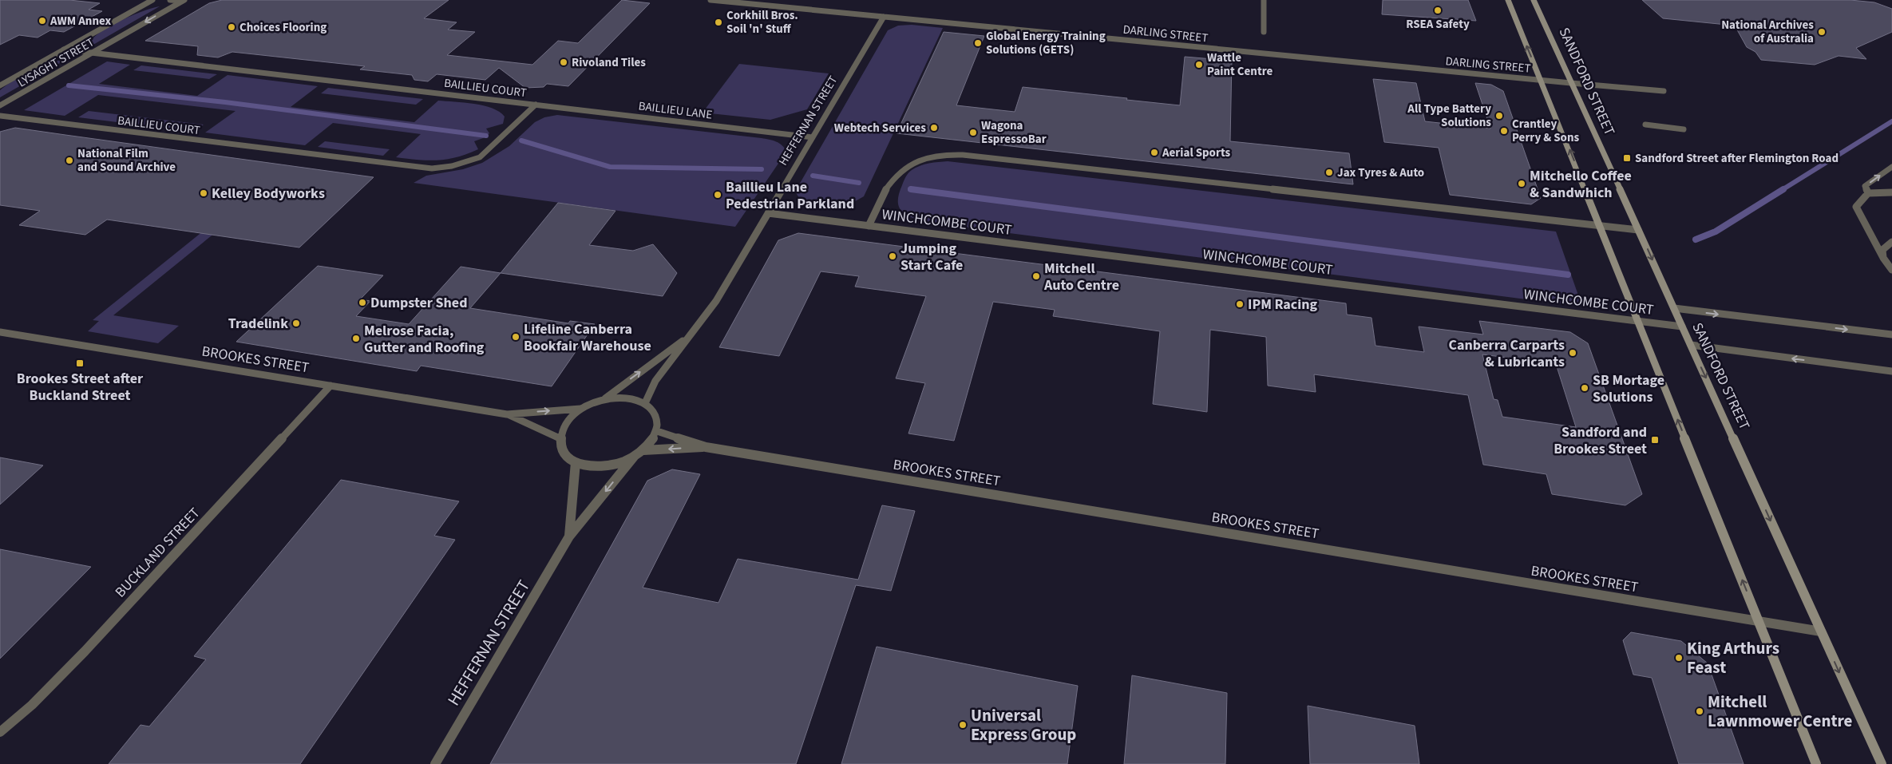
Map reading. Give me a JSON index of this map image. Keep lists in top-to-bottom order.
{
  "streets": {
    "main road": ["SANDFORD STREET"],
    "street": [
      "DARLING STREET",
      "LYSAGHT STREET",
      "BAILLIEU COURT",
      "BAILLIEU LANE",
      "HEFFERNAN STREET",
      "WINCHCOMBE COURT",
      "BROOKES STREET",
      "BUCKLAND STREET"
    ]
  },
  "crossings": [
    ["DARLING STREET", "SANDFORD STREET"],
    ["DARLING STREET", "HEFFERNAN STREET"],
    ["LYSAGHT STREET", "BAILLIEU COURT"],
    ["SANDFORD STREET", "WINCHCOMBE COURT"],
    ["SANDFORD STREET", "BROOKES STREET"],
    ["BAILLIEU COURT", "BAILLIEU LANE"],
    ["BAILLIEU LANE", "HEFFERNAN STREET"],
    ["HEFFERNAN STREET", "BROOKES STREET"],
    ["BROOKES STREET", "BUCKLAND STREET"]
  ],
  "places": {
    "other": [
      "RSEA Safety",
      "AWM Annex",
      "Corkhill Bros. Soil 'n' Stuff",
      "Choices Flooring",
      "National Archives of Australia",
      "Global Energy Training Solutions (GETS)",
      "Rivoland Tiles",
      "Wattle Paint Centre",
      "All Type Battery Solutions",
      "Webtech Services",
      "Crantley Perry & Sons",
      "Wagona EspressoBar",
      "Aerial Sports",
      "National Film and Sound Archive",
      "Jax Tyres & Auto",
      "Mitchello Coffee & Sandwhich",
      "Kelley Bodyworks",
      "Baillieu Lane Pedestrian Parkland",
      "Jumping Start Cafe",
      "Mitchell Auto Centre",
      "Dumpster Shed",
      "IPM Racing",
      "Tradelink",
      "Lifeline Canberra Bookfair Warehouse",
      "Melrose Facia, Gutter and Roofing",
      "Canberra Carparts & Lubricants",
      "SB Mortage Solutions",
      "King Arthurs Feast",
      "Mitchell Lawnmower Centre",
      "Universal Express Group"
    ],
    "transit": ["Sandford Street after Flemington Road", "Brookes Street after Buckland Street", "Sandford and Brookes Street"]
  }
}
